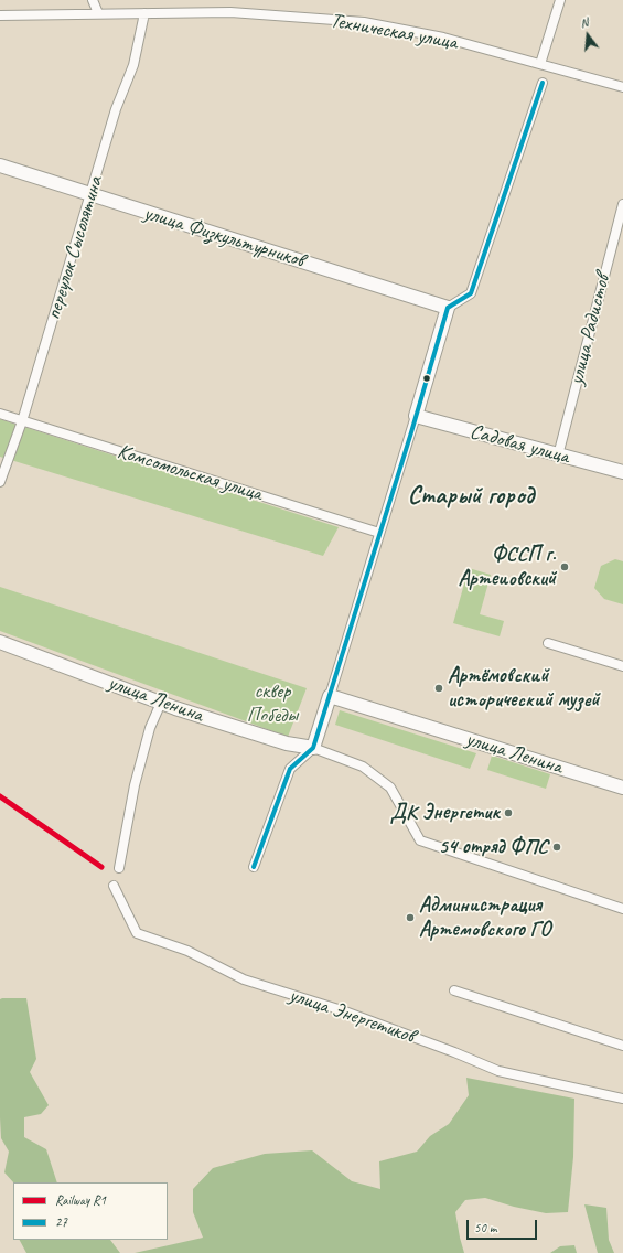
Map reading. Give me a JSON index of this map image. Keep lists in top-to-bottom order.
{
  "streets": {
    "street": [
      "Техническая улица",
      "улица Физкультурников",
      "переулок Сысолятина",
      "улица Радистов",
      "Садовая улица",
      "Комсомольская улица",
      "улица Ленина",
      "улица Энергетиков"
    ]
  },
  "crossings": [
    ["Техническая улица", "переулок Сысолятина"],
    ["улица Физкультурников", "переулок Сысолятина"],
    ["переулок Сысолятина", "Комсомольская улица"],
    ["улица Радистов", "Садовая улица"]
  ],
  "districts": ["Старый город"],
  "parks": ["сквер Победы"],
  "places": [
    "ФССП г. Артеиовский",
    "Артёмовский исторический музей",
    "ДК Энергетик",
    "54 отряд ФПС",
    "Администрация Артемовского ГО"
  ],
  "lines": ["transit line 27", "rail line R1"],
  "legend": ["Railway R1", "27"],
  "scale_bar": "50 m",
  "north": "top"
}
